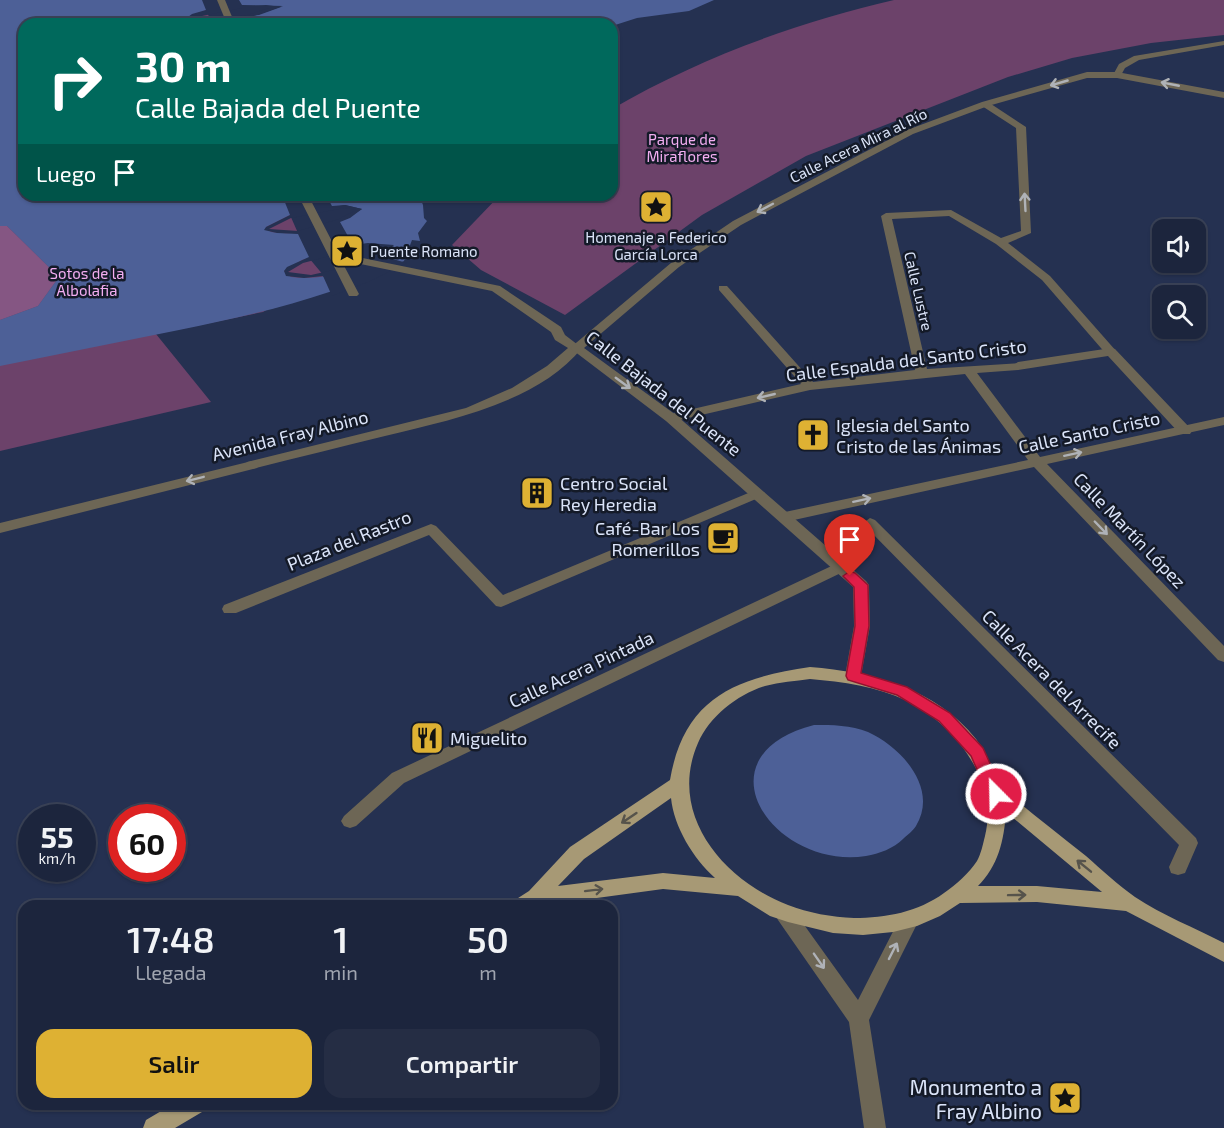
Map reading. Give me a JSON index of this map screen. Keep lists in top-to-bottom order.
{
  "streets": {
    "street": [
      "Calle Acera Mira al Río",
      "Calle Lustre",
      "Calle Espalda del Santo Cristo",
      "Calle Bajada del Puente",
      "Calle Santo Cristo",
      "Avenida Fray Albino",
      "Calle Martín López",
      "Plaza del Rastro",
      "Calle Acera Pintada",
      "Calle Acera del Arrecife"
    ]
  },
  "crossings": [
    ["Calle Acera Mira al Río", "Calle Bajada del Puente"],
    ["Calle Acera Mira al Río", "Avenida Fray Albino"],
    ["Calle Lustre", "Calle Espalda del Santo Cristo"],
    ["Calle Espalda del Santo Cristo", "Calle Bajada del Puente"],
    ["Calle Espalda del Santo Cristo", "Calle Martín López"],
    ["Calle Bajada del Puente", "Calle Santo Cristo"],
    ["Calle Bajada del Puente", "Avenida Fray Albino"],
    ["Calle Bajada del Puente", "Plaza del Rastro"],
    ["Calle Bajada del Puente", "Calle Acera Pintada"],
    ["Calle Santo Cristo", "Calle Martín López"]
  ],
  "one_way": [
    "Calle Acera Mira al Río",
    "Calle Santo Cristo",
    "Avenida Fray Albino",
    "Calle Martín López"
  ],
  "parks": ["Parque de Miraflores", "Sotos de la Albolafia"],
  "places": {
    "place": ["Homenaje a Federico García Lorca", "Puente Romano", "Monumento a Fray Albino"],
    "church": ["Iglesia del Santo Cristo de las Ánimas"],
    "building": ["Centro Social Rey Heredia"],
    "cafe": ["Café-Bar Los Romerillos"],
    "restaurant": ["Miguelito"]
  },
  "page": {
    "turn": ["30 m", "Calle Bajada del Puente"],
    "then": "Luego",
    "speed": "55 km/h",
    "limit": "60",
    "eta": [
      "17:48",
      "Llegada",
      "1",
      "min",
      "50",
      "m"
    ],
    "buttons": ["Salir", "Compartir"]
  }
}
